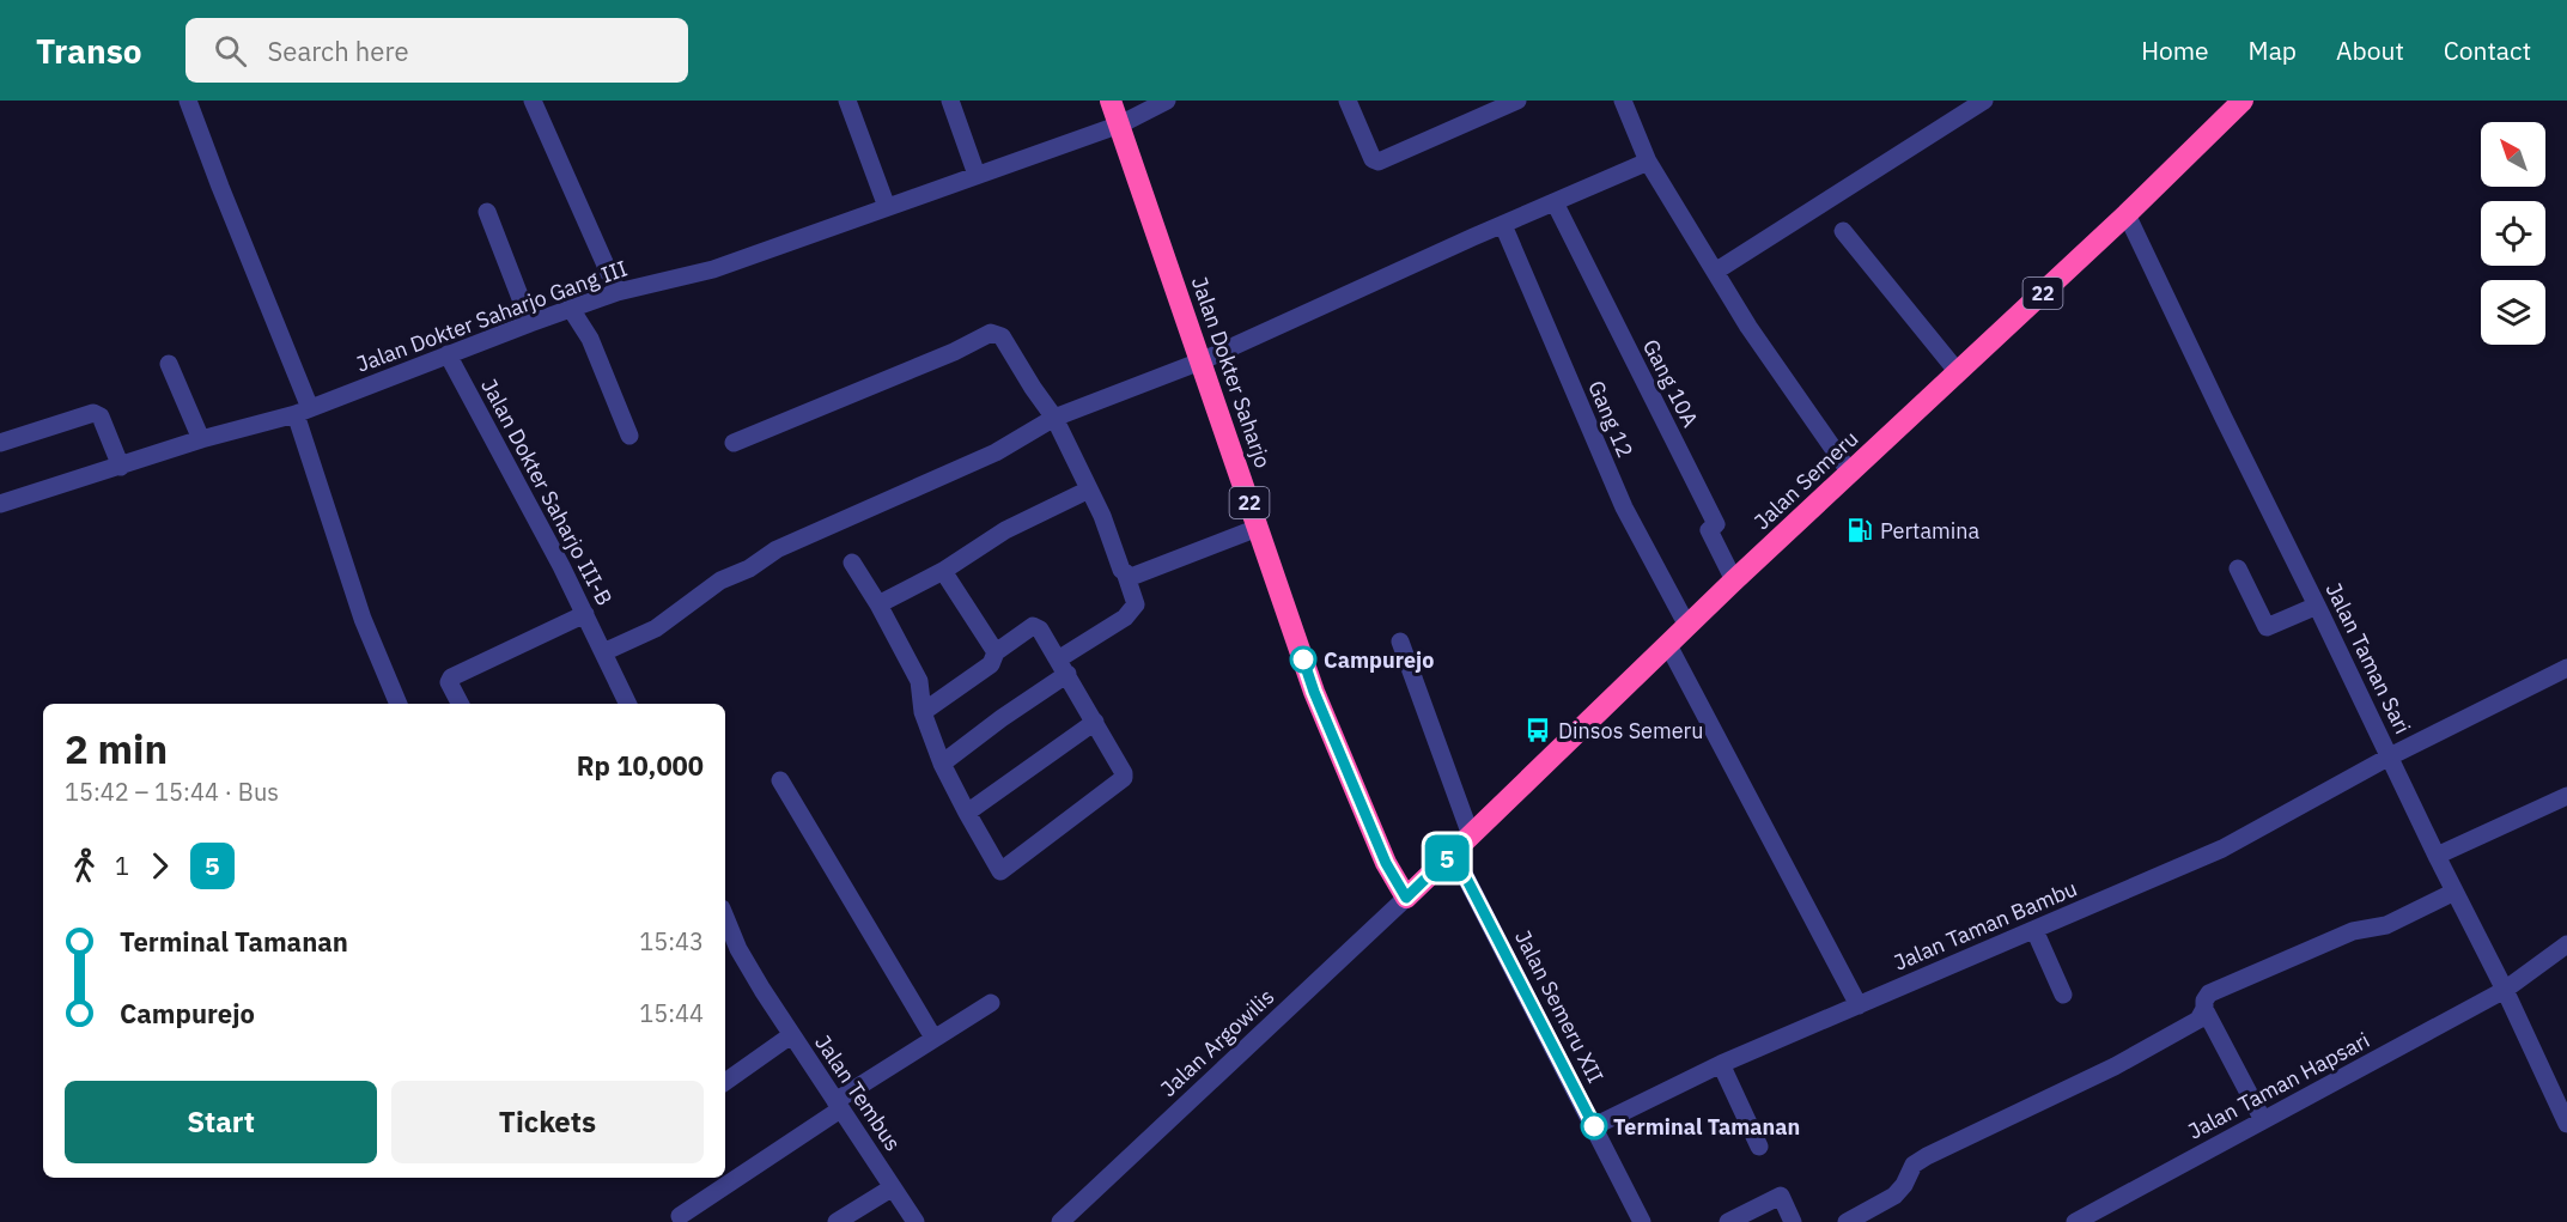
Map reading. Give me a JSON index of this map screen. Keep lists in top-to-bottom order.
{
  "streets": {
    "highway": ["22", "Jalan Dokter Saharjo", "Jalan Semeru"],
    "street": [
      "Jalan Dokter Saharjo Gang III",
      "Gang 10A",
      "Gang 12",
      "Jalan Dokter Saharjo III-B",
      "Jalan Taman Sari",
      "Jalan Taman Bambu",
      "Jalan Semeru XII",
      "Jalan Argowilis",
      "Jalan Taman Hapsari",
      "Jalan Tembus"
    ]
  },
  "crossings": [
    ["Jalan Dokter Saharjo Gang III", "Jalan Dokter Saharjo"],
    ["Jalan Dokter Saharjo Gang III", "Jalan Dokter Saharjo III-B"],
    ["Jalan Dokter Saharjo", "Jalan Semeru"],
    ["Jalan Dokter Saharjo", "Jalan Argowilis"],
    ["Gang 10A", "Jalan Semeru"],
    ["Gang 12", "Jalan Semeru"],
    ["Jalan Semeru", "Jalan Taman Sari"],
    ["Jalan Semeru", "Jalan Semeru XII"],
    ["Jalan Semeru", "Jalan Argowilis"],
    ["Jalan Taman Sari", "Jalan Taman Bambu"],
    ["Jalan Taman Sari", "Jalan Taman Hapsari"],
    ["Jalan Taman Bambu", "Jalan Semeru XII"]
  ],
  "places": {
    "fuel station": ["Pertamina"],
    "other": ["Campurejo", "Terminal Tamanan"],
    "bus stop": ["Dinsos Semeru"]
  },
  "lines": ["bus line 5"],
  "north": "top left",
  "page": {
    "header": "Transo",
    "search": "Search here",
    "nav": [
      "Home",
      "Map",
      "About",
      "Contact"
    ],
    "on_map": "5",
    "heading": ["2 min", "15:42 – 15:44 · Bus", "Rp 10,000"],
    "legs": ["1", "5"],
    "list": [
      {
        "name": "Terminal Tamanan",
        "value": "15:43"
      },
      {
        "name": "Campurejo",
        "value": "15:44"
      }
    ],
    "buttons": ["Start", "Tickets"]
  }
}
